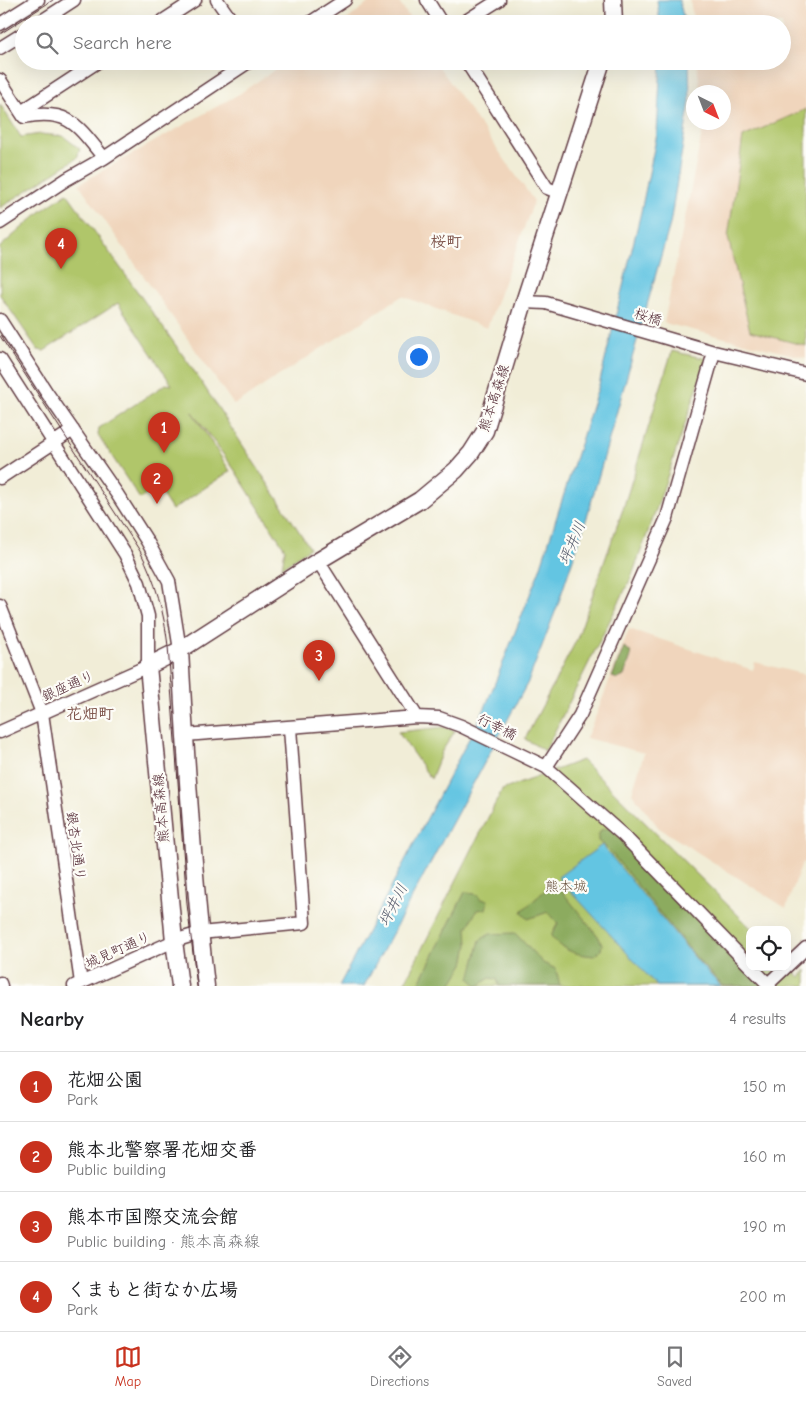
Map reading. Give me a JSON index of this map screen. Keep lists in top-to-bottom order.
{
  "streets": {
    "main road": ["熊本高森線"],
    "street": [
      "桜橋",
      "銀座通り",
      "行幸橋",
      "銀杏北通り",
      "城見町通り"
    ]
  },
  "crossings": [
    ["桜橋", "熊本高森線"],
    ["熊本高森線", "銀座通り"],
    ["熊本高森線", "行幸橋"],
    ["熊本高森線", "城見町通り"],
    ["銀座通り", "銀杏北通り"],
    ["行幸橋", "城見町通り"],
    ["銀杏北通り", "城見町通り"]
  ],
  "districts": ["桜町", "花畑町"],
  "water": ["坪井川"],
  "parks": ["熊本城"],
  "north": "bottom right",
  "page": {
    "search": "Search here",
    "pins": [
      "4",
      "1",
      "2",
      "3"
    ],
    "heading": ["Nearby", "4 results"],
    "list": [
      {
        "mark": "1",
        "name": "花畑公園",
        "note": "Park",
        "value": "150 m"
      },
      {
        "mark": "2",
        "name": "熊本北警察署花畑交番",
        "note": "Public building",
        "value": "160 m"
      },
      {
        "mark": "3",
        "name": "熊本市国際交流会館",
        "note": "Public building · 熊本高森線",
        "value": "190 m"
      },
      {
        "mark": "4",
        "name": "くまもと街なか広場",
        "note": "Park",
        "value": "200 m"
      }
    ],
    "nav": ["Map", "Directions", "Saved"]
  }
}
